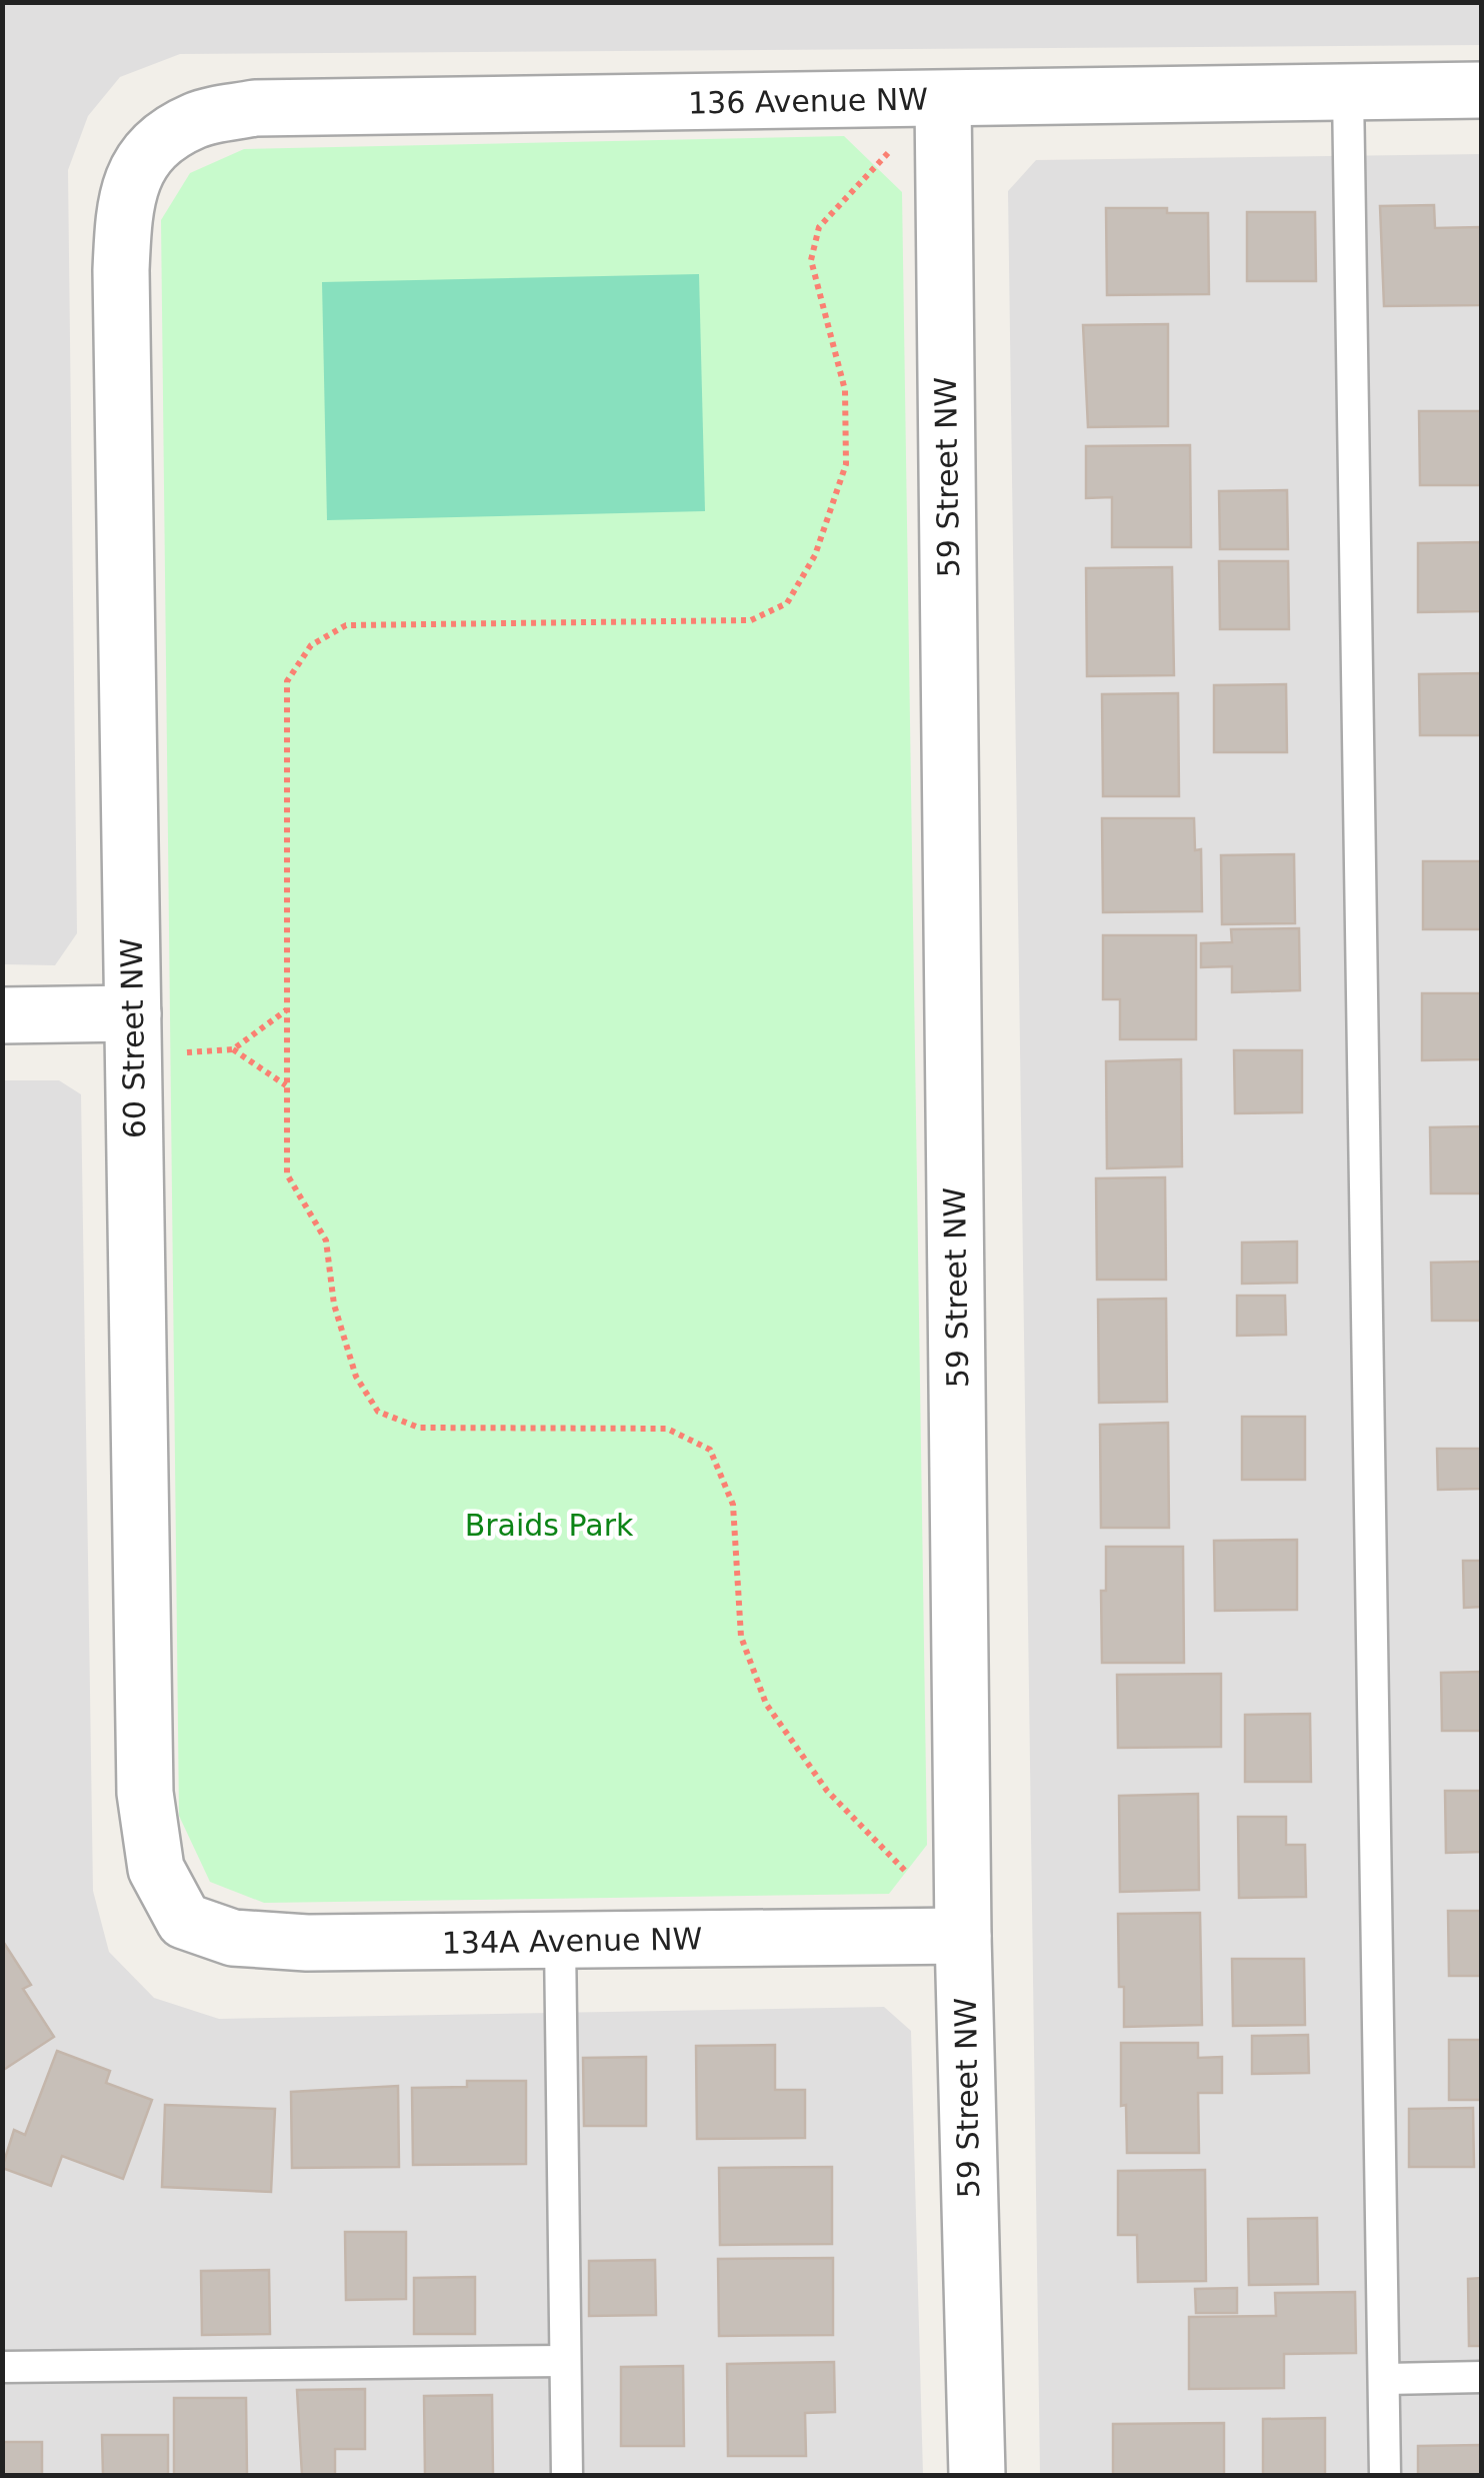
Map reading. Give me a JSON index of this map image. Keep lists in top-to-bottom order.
{
  "streets": {
    "street": [
      "136 Avenue NW",
      "59 Street NW",
      "60 Street NW",
      "134A Avenue NW"
    ]
  },
  "crossings": [
    ["136 Avenue NW", "59 Street NW"],
    ["136 Avenue NW", "60 Street NW"],
    ["59 Street NW", "134A Avenue NW"],
    ["60 Street NW", "134A Avenue NW"]
  ],
  "parks": ["Braids Park"]
}
